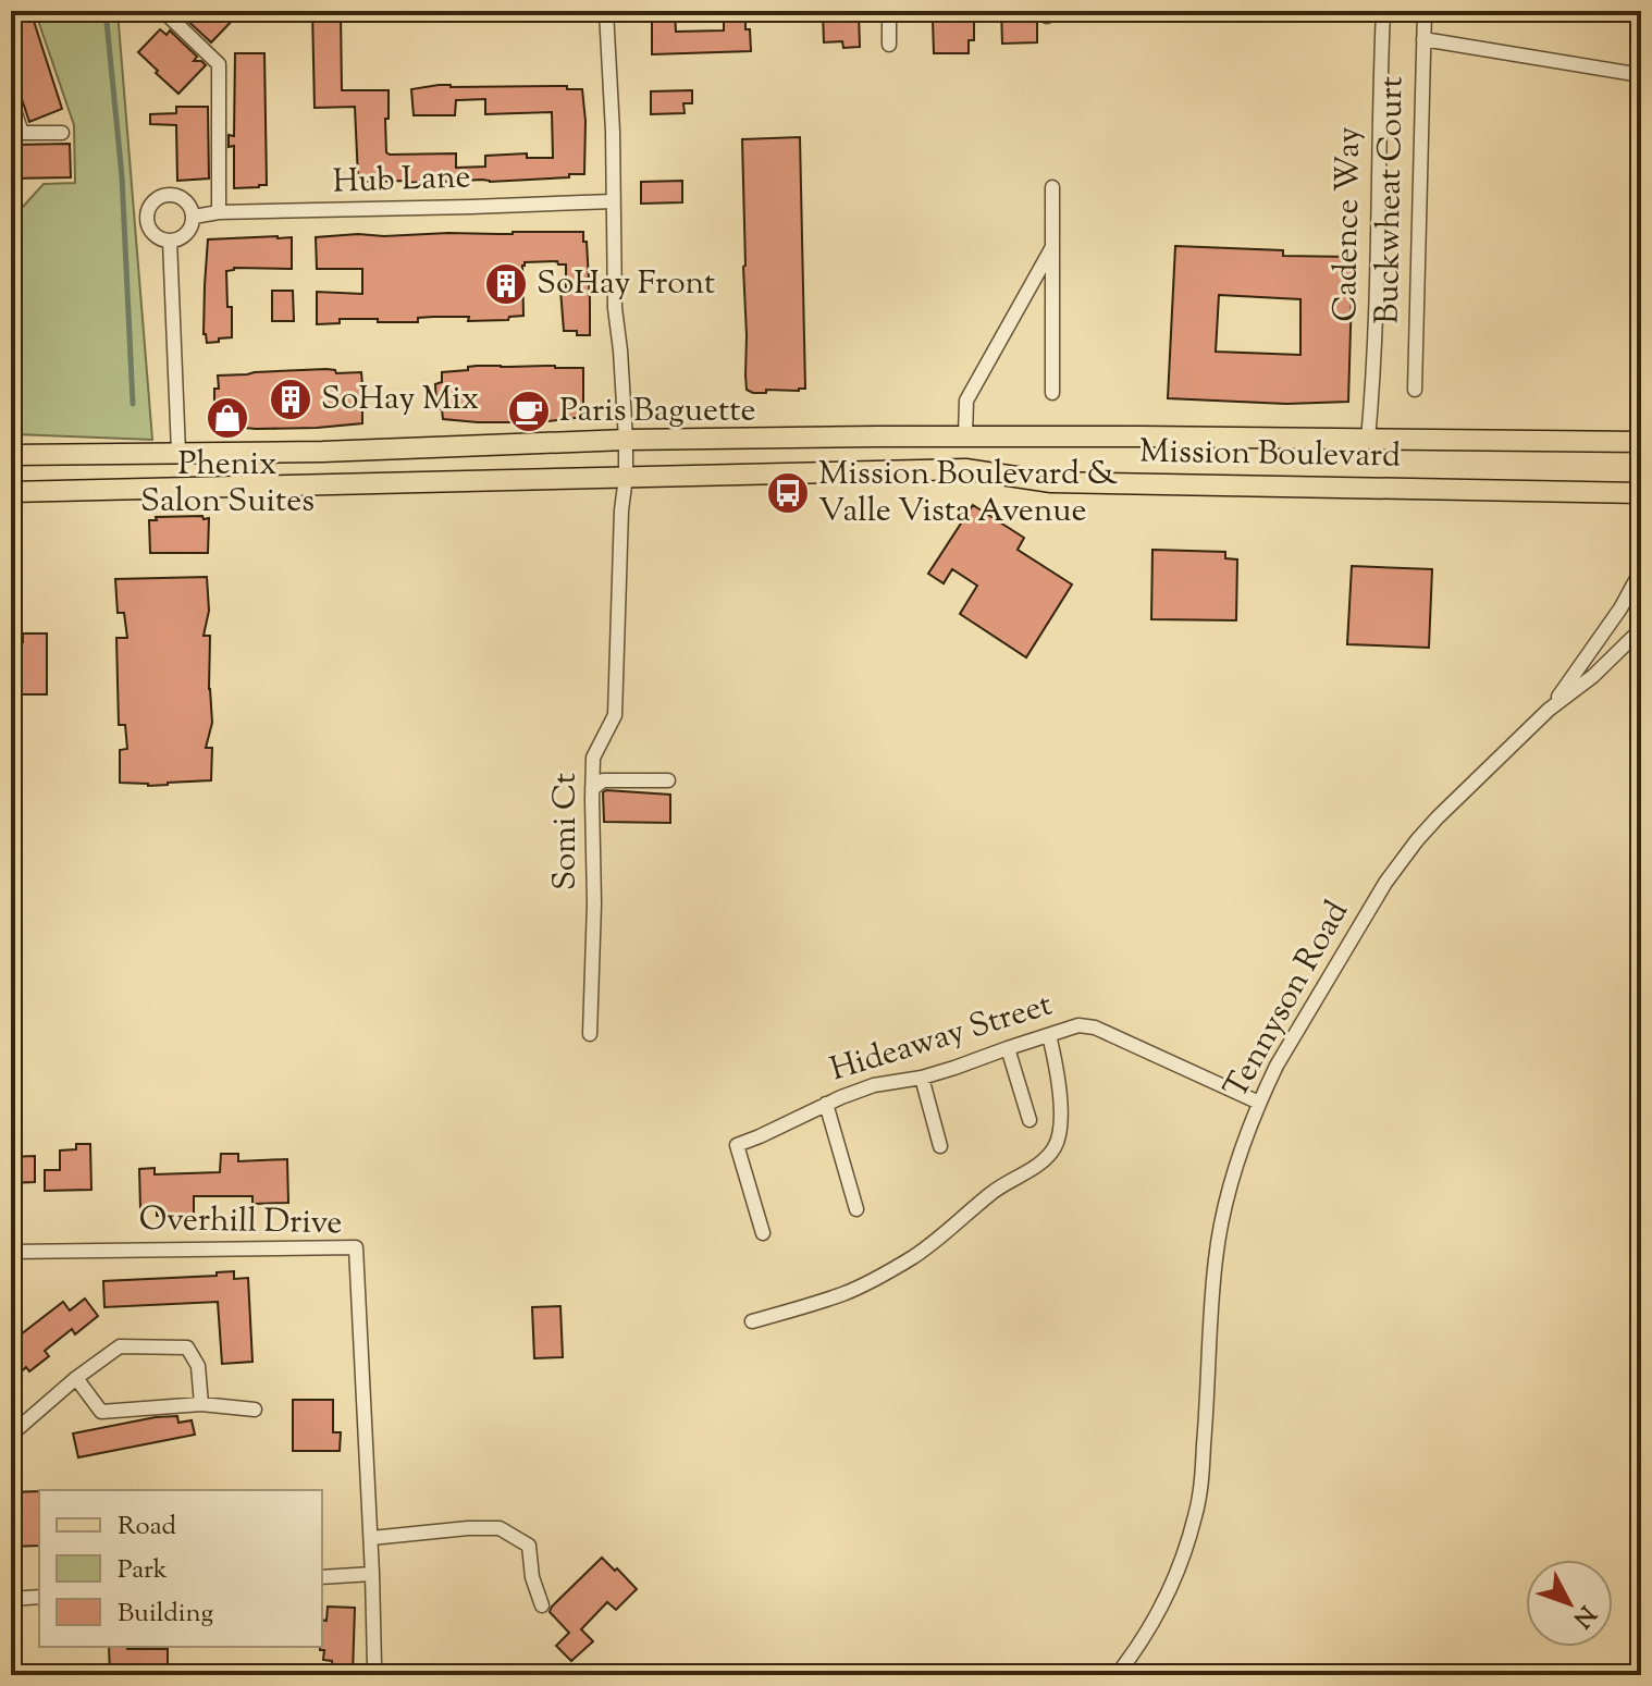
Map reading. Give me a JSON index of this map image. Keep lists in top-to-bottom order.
{
  "streets": {
    "main road": ["Mission Boulevard"],
    "street": [
      "Hub Lane",
      "Buckwheat Court",
      "Cadence Way",
      "Somi Ct",
      "Tennyson Road",
      "Hideaway Street",
      "Overhill Drive"
    ]
  },
  "crossings": [
    ["Hub Lane", "Somi Ct"],
    ["Cadence Way", "Mission Boulevard"],
    ["Mission Boulevard", "Somi Ct"],
    ["Tennyson Road", "Hideaway Street"]
  ],
  "places": {
    "building": ["SoHay Front", "SoHay Mix"],
    "cafe": ["Paris Baguette"],
    "shop": ["Phenix Salon Suites"],
    "bus stop": ["Mission Boulevard & Valle Vista Avenue"]
  },
  "legend": ["Road", "Park", "Building"],
  "north": "bottom right"
}
